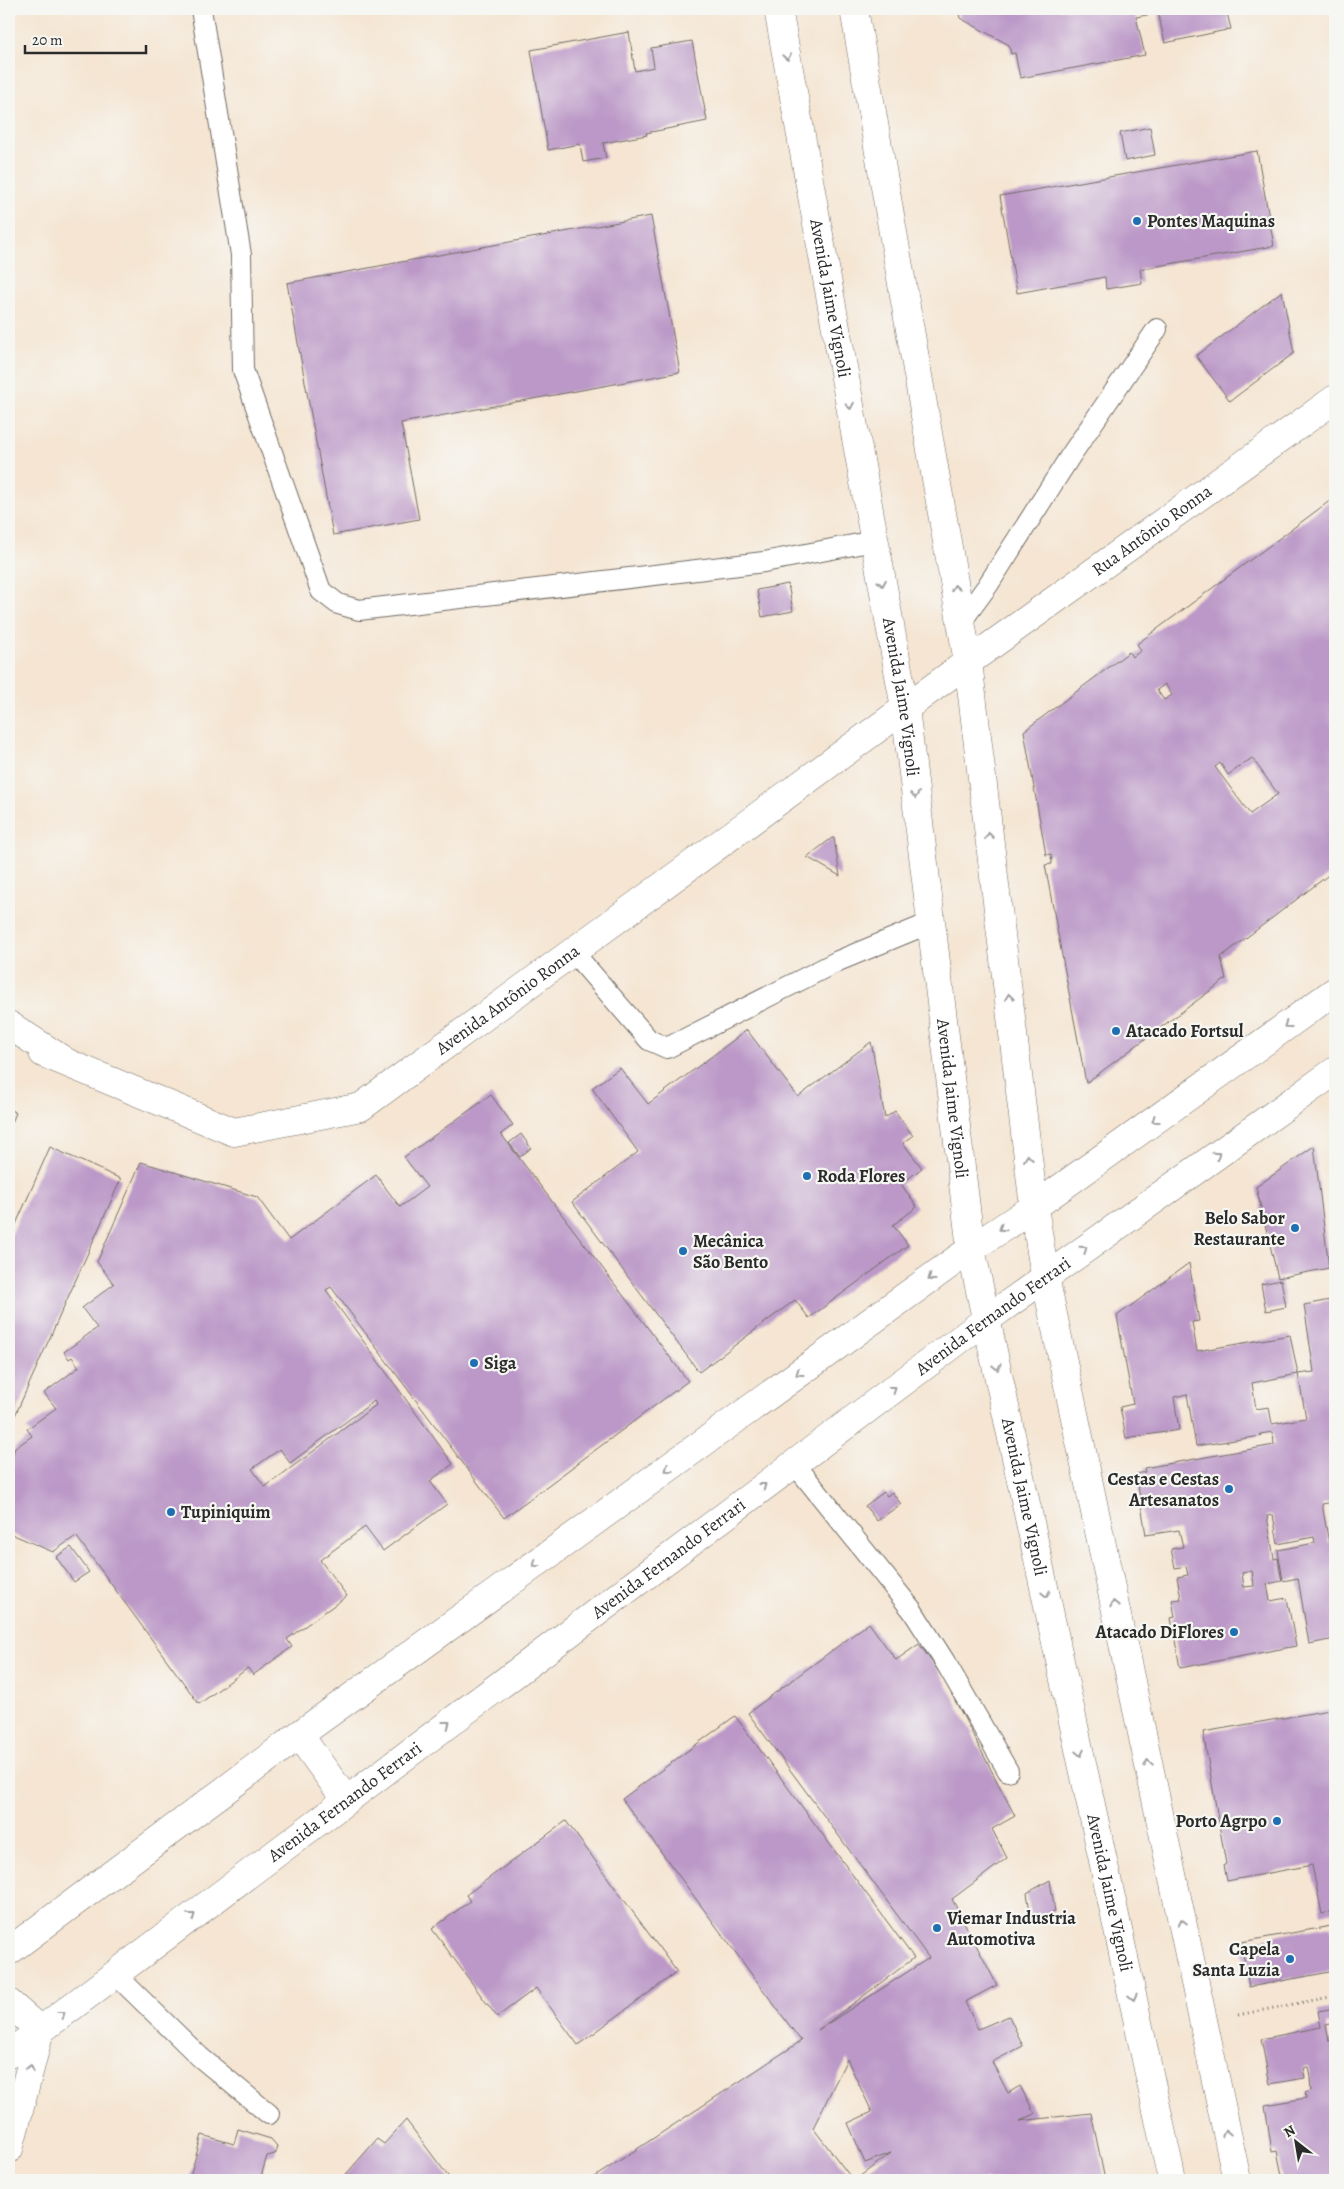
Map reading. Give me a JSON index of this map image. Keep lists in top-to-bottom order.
{
  "streets": {
    "main road": [
      "Avenida Jaime Vignoli",
      "Rua Antônio Ronna",
      "Avenida Antônio Ronna",
      "Avenida Fernando Ferrari"
    ]
  },
  "crossings": [
    ["Avenida Jaime Vignoli", "Rua Antônio Ronna"],
    ["Avenida Jaime Vignoli", "Avenida Antônio Ronna"],
    ["Avenida Jaime Vignoli", "Avenida Fernando Ferrari"],
    ["Rua Antônio Ronna", "Avenida Antônio Ronna"]
  ],
  "places": [
    "Pontes Maquinas",
    "Atacado Fortsul",
    "Roda Flores",
    "Belo Sabor Restaurante",
    "Mecânica São Bento",
    "Siga",
    "Cestas e Cestas Artesanatos",
    "Tupiniquim",
    "Atacado DiFlores",
    "Porto Agrpo",
    "Viemar Industria Automotiva",
    "Capela Santa Luzia"
  ],
  "scale_bar": "20 m",
  "north": "top left"
}
